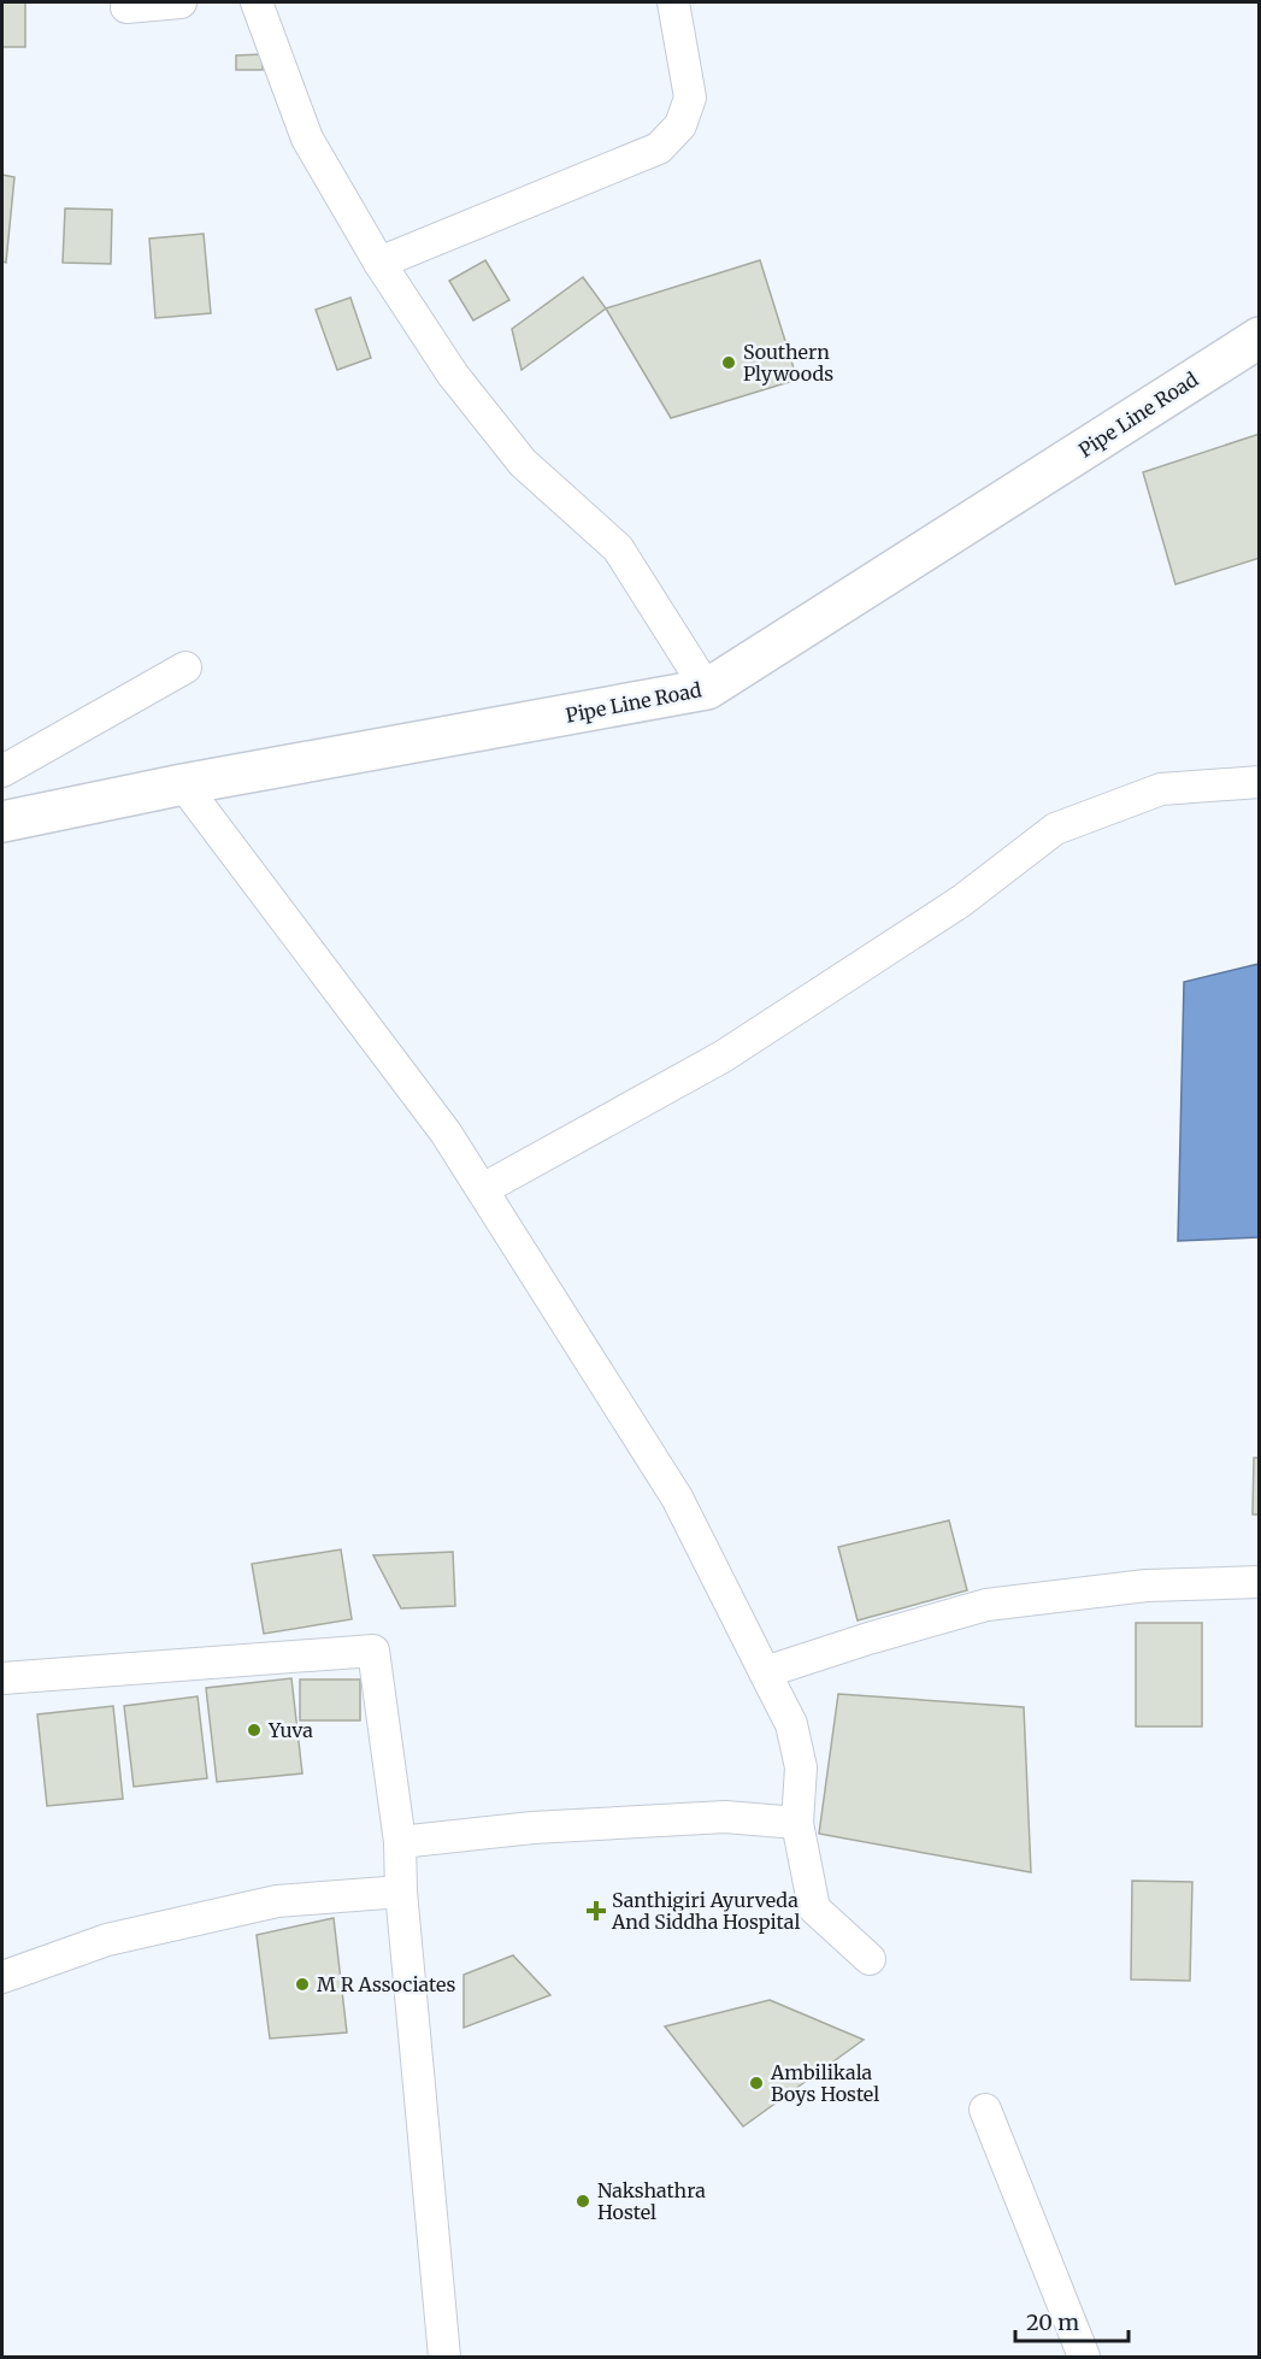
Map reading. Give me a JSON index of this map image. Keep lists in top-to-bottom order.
{
  "streets": {
    "street": ["Pipe Line Road"]
  },
  "places": {
    "other": [
      "Southern Plywoods",
      "Yuva",
      "M R Associates",
      "Ambilikala Boys Hostel",
      "Nakshathra Hostel"
    ],
    "health": ["Santhigiri Ayurveda And Siddha Hospital"]
  },
  "scale_bar": "20 m"
}
